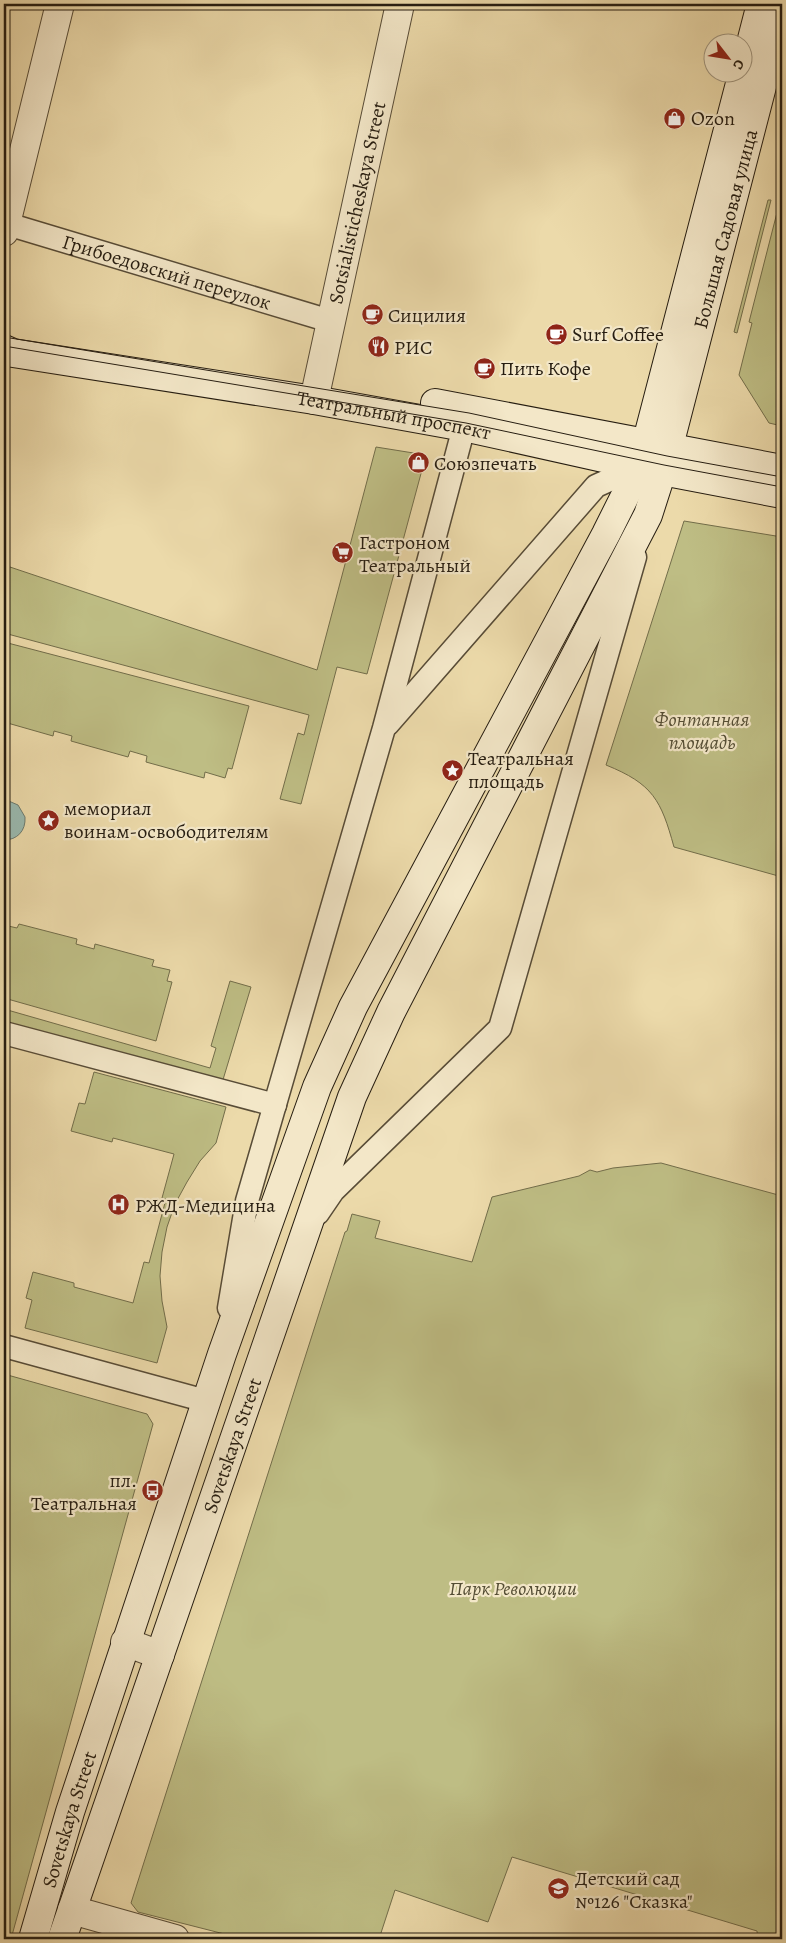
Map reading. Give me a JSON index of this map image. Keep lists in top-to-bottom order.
{
  "streets": {
    "main road": [
      "Sotsialisticheskaya Street",
      "Большая Садовая улица",
      "Театральный проспект",
      "Sovetskaya Street"
    ],
    "street": ["Грибоедовский переулок"]
  },
  "crossings": [
    ["Sotsialisticheskaya Street", "Грибоедовский переулок"],
    ["Sotsialisticheskaya Street", "Театральный проспект"],
    ["Большая Садовая улица", "Театральный проспект"]
  ],
  "parks": ["Фонтанная площадь", "Парк Революции"],
  "places": {
    "shop": ["Ozon", "Союзпечать"],
    "cafe": ["Сицилия", "Surf Coffee", "Пить Кофе"],
    "restaurant": ["РИС"],
    "supermarket": ["Гастроном Театральный"],
    "place": ["Театральная площадь", "мемориал воинам-освободителям"],
    "hospital": ["РЖД-Медицина"],
    "bus stop": ["пл. Театральная"],
    "school or university": ["Детский сад №126 \"Сказка\""]
  },
  "north": "bottom right"
}
